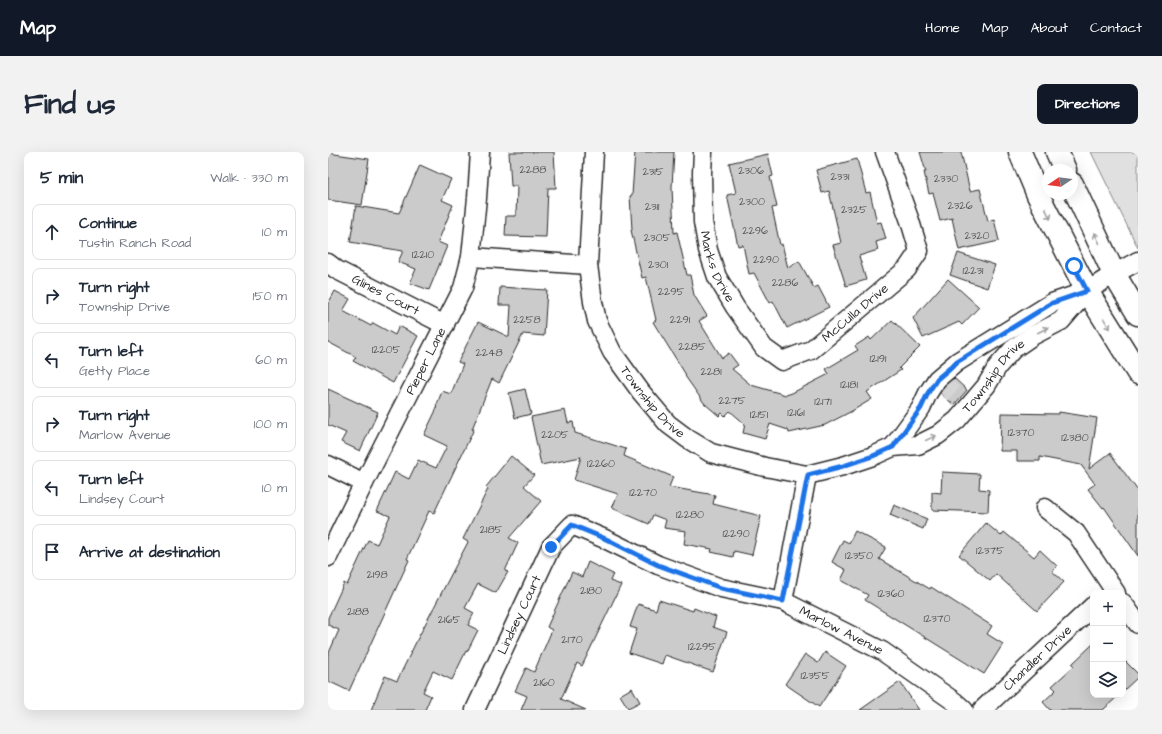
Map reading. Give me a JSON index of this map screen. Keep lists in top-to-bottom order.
{
  "streets": {
    "street": [
      "Marks Drive",
      "Glines Court",
      "McCulla Drive",
      "Pieper Lane",
      "Township Drive",
      "Lindsey Court",
      "Marlow Avenue",
      "Chandler Drive"
    ]
  },
  "crossings": [
    ["Marks Drive", "McCulla Drive"],
    ["Glines Court", "Pieper Lane"],
    ["Lindsey Court", "Marlow Avenue"]
  ],
  "house_numbers": [
    "2288",
    "2306",
    "2315",
    "2331",
    "2330",
    "2300",
    "2326",
    "2311",
    "2325",
    "2296",
    "2320",
    "2305",
    "12210",
    "2290",
    "2301",
    "12231",
    "2286",
    "2295",
    "2258",
    "2291",
    "2285",
    "12205",
    "2248",
    "12191",
    "2281",
    "12181",
    "2275",
    "12171",
    "12161",
    "12151",
    "12370",
    "2205",
    "12380",
    "12260",
    "12270",
    "12280",
    "2185",
    "12290",
    "12375",
    "12350",
    "2198",
    "2180",
    "12360",
    "2188",
    "12370",
    "2165",
    "2170",
    "12295",
    "12355",
    "2160"
  ],
  "north": "left",
  "page": {
    "header": "Map",
    "nav": [
      "Home",
      "Map",
      "About",
      "Contact"
    ],
    "buttons": "Directions",
    "title": "Find us",
    "heading": ["5 min", "Walk · 330 m"],
    "list": [
      ["Continue", "Tustin Ranch Road", "10 m"],
      ["Turn right", "Township Drive", "150 m"],
      ["Turn left", "Getty Place", "60 m"],
      ["Turn right", "Marlow Avenue", "100 m"],
      ["Turn left", "Lindsey Court", "10 m"],
      "Arrive at destination"
    ],
    "map_buttons": ["+", "−"]
  }
}
